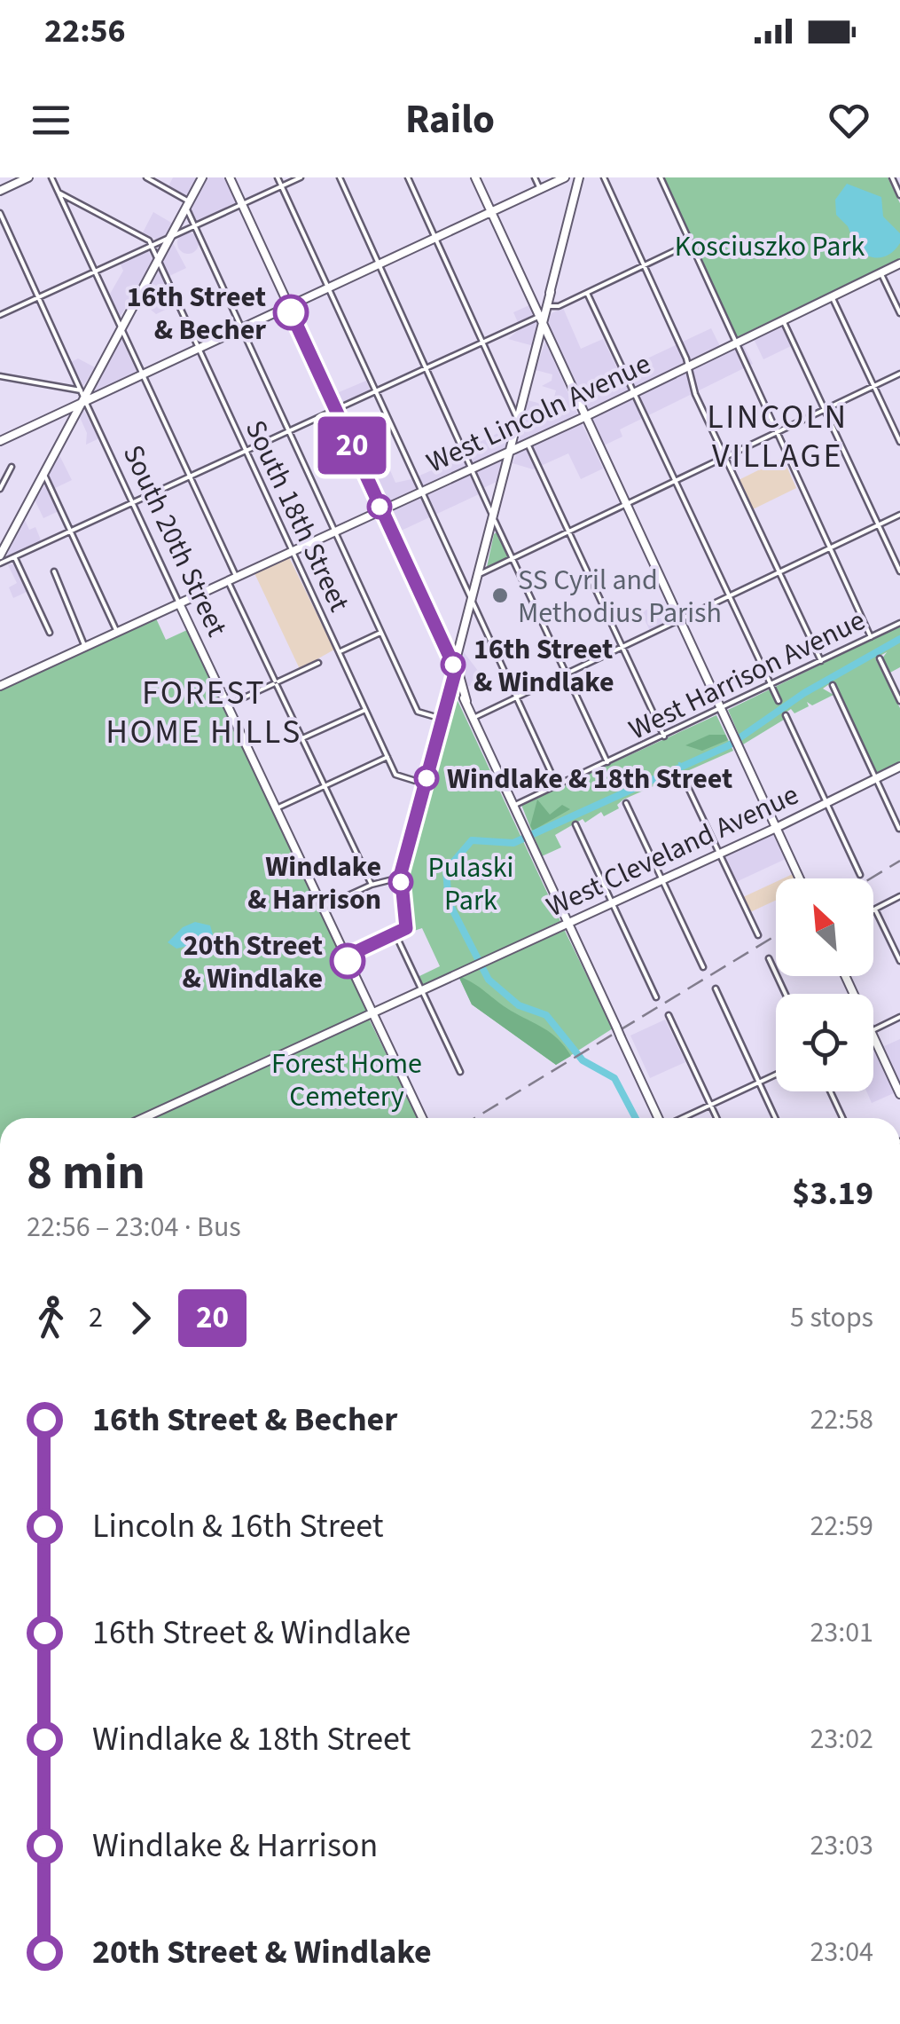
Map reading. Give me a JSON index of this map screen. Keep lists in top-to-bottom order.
{
  "streets": {
    "street": [
      "West Lincoln Avenue",
      "South 18th Street",
      "South 20th Street",
      "West Harrison Avenue",
      "West Cleveland Avenue"
    ]
  },
  "crossings": [
    ["West Lincoln Avenue", "South 18th Street"],
    ["West Lincoln Avenue", "South 20th Street"],
    ["South 20th Street", "West Cleveland Avenue"]
  ],
  "districts": ["LINCOLN VILLAGE", "FOREST HOME HILLS"],
  "parks": ["Kosciuszko Park", "Pulaski Park", "Forest Home Cemetery"],
  "places": [
    "16th Street & Becher",
    "SS Cyril and Methodius Parish",
    "16th Street & Windlake",
    "Windlake & 18th Street",
    "Windlake & Harrison",
    "20th Street & Windlake"
  ],
  "lines": ["bus line 20"],
  "north": "top left",
  "page": {
    "status": "22:56",
    "header": "Railo",
    "on_map": "20",
    "heading": ["8 min", "22:56 – 23:04 · Bus", "$3.19"],
    "legs": ["2", "20", "5 stops"],
    "list": [
      {
        "name": "16th Street & Becher",
        "value": "22:58"
      },
      {
        "name": "Lincoln & 16th Street",
        "value": "22:59"
      },
      {
        "name": "16th Street & Windlake",
        "value": "23:01"
      },
      {
        "name": "Windlake & 18th Street",
        "value": "23:02"
      },
      {
        "name": "Windlake & Harrison",
        "value": "23:03"
      },
      {
        "name": "20th Street & Windlake",
        "value": "23:04"
      }
    ]
  }
}
